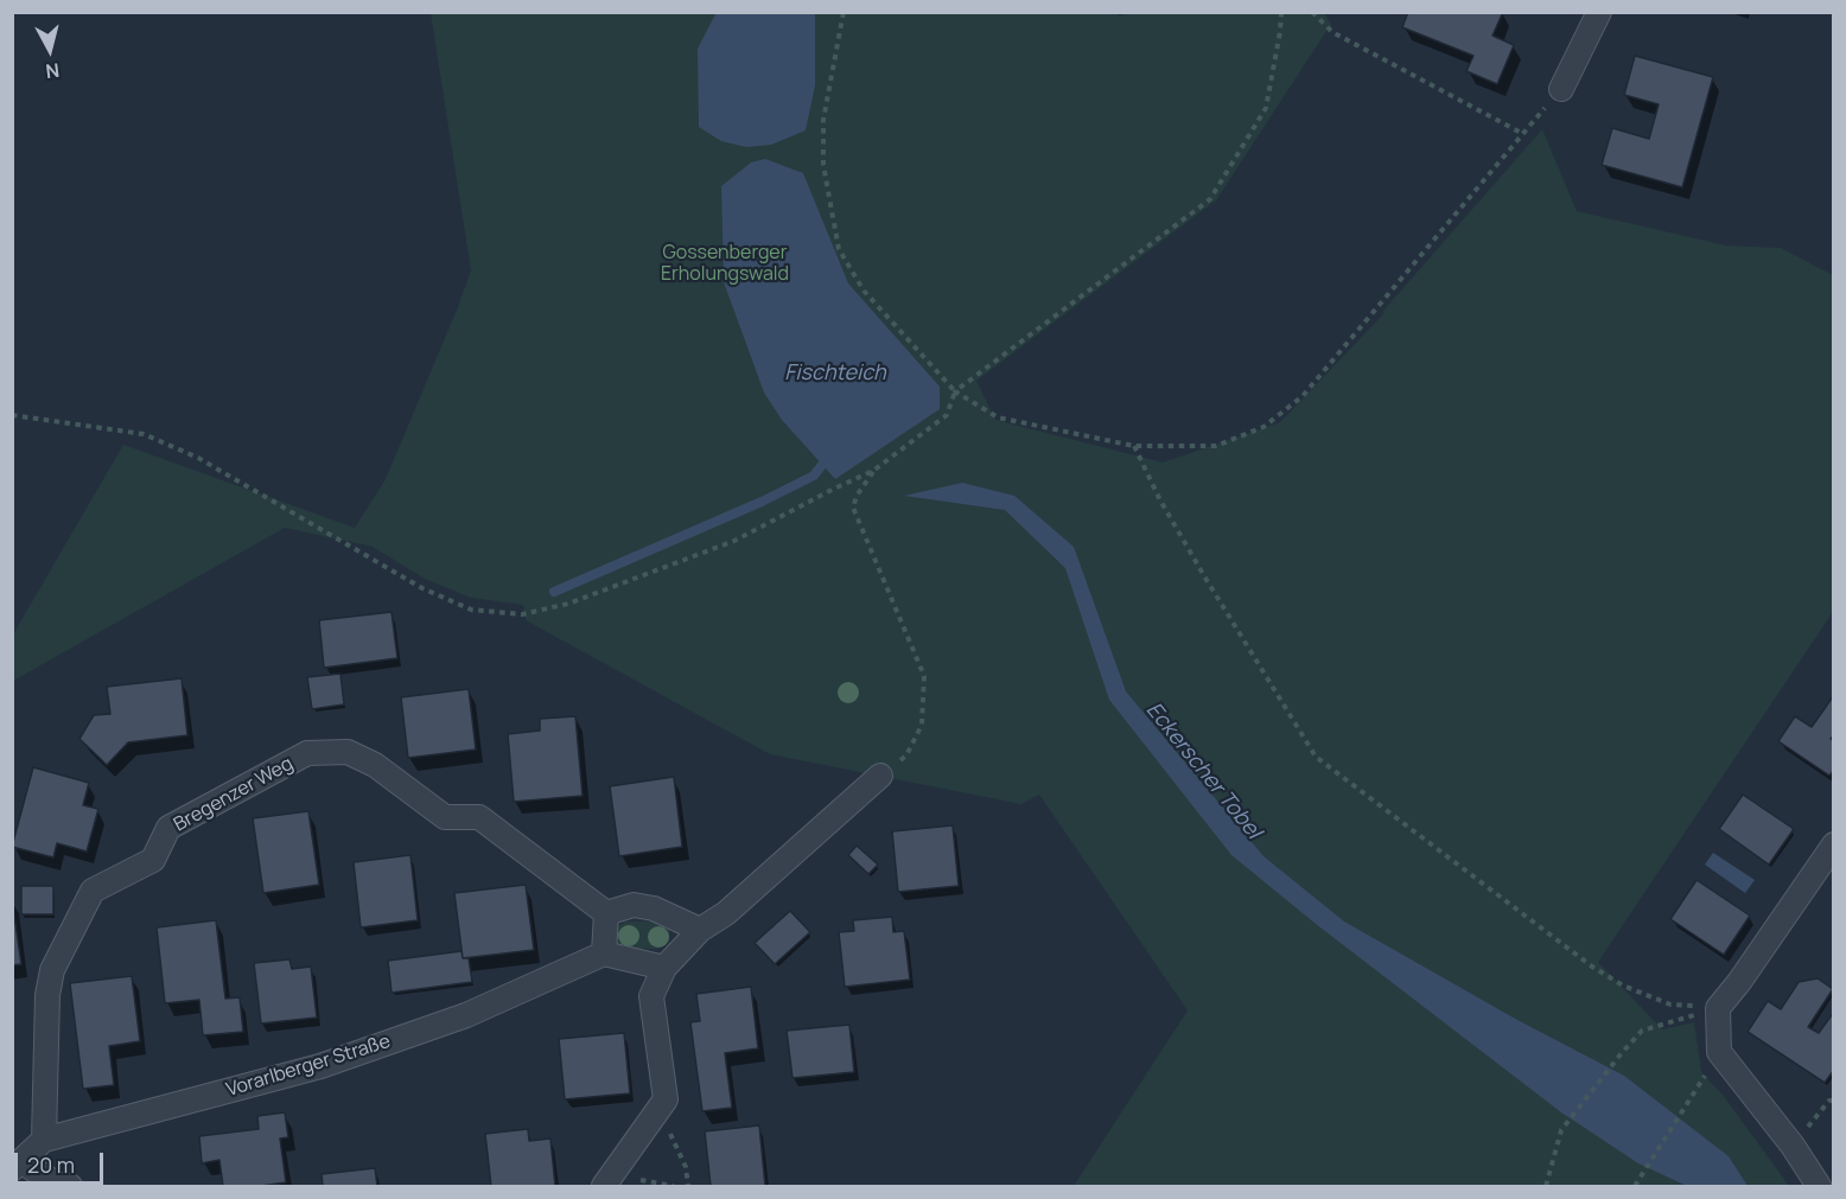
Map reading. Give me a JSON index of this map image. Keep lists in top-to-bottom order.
{
  "streets": {
    "street": ["Bregenzer Weg", "Vorarlberger Straße"]
  },
  "crossings": [
    ["Bregenzer Weg", "Vorarlberger Straße"]
  ],
  "water": ["Fischteich", "Eckerscher Tobel"],
  "parks": ["Gossenberger Erholungswald"],
  "scale_bar": "20 m",
  "north": "bottom"
}
